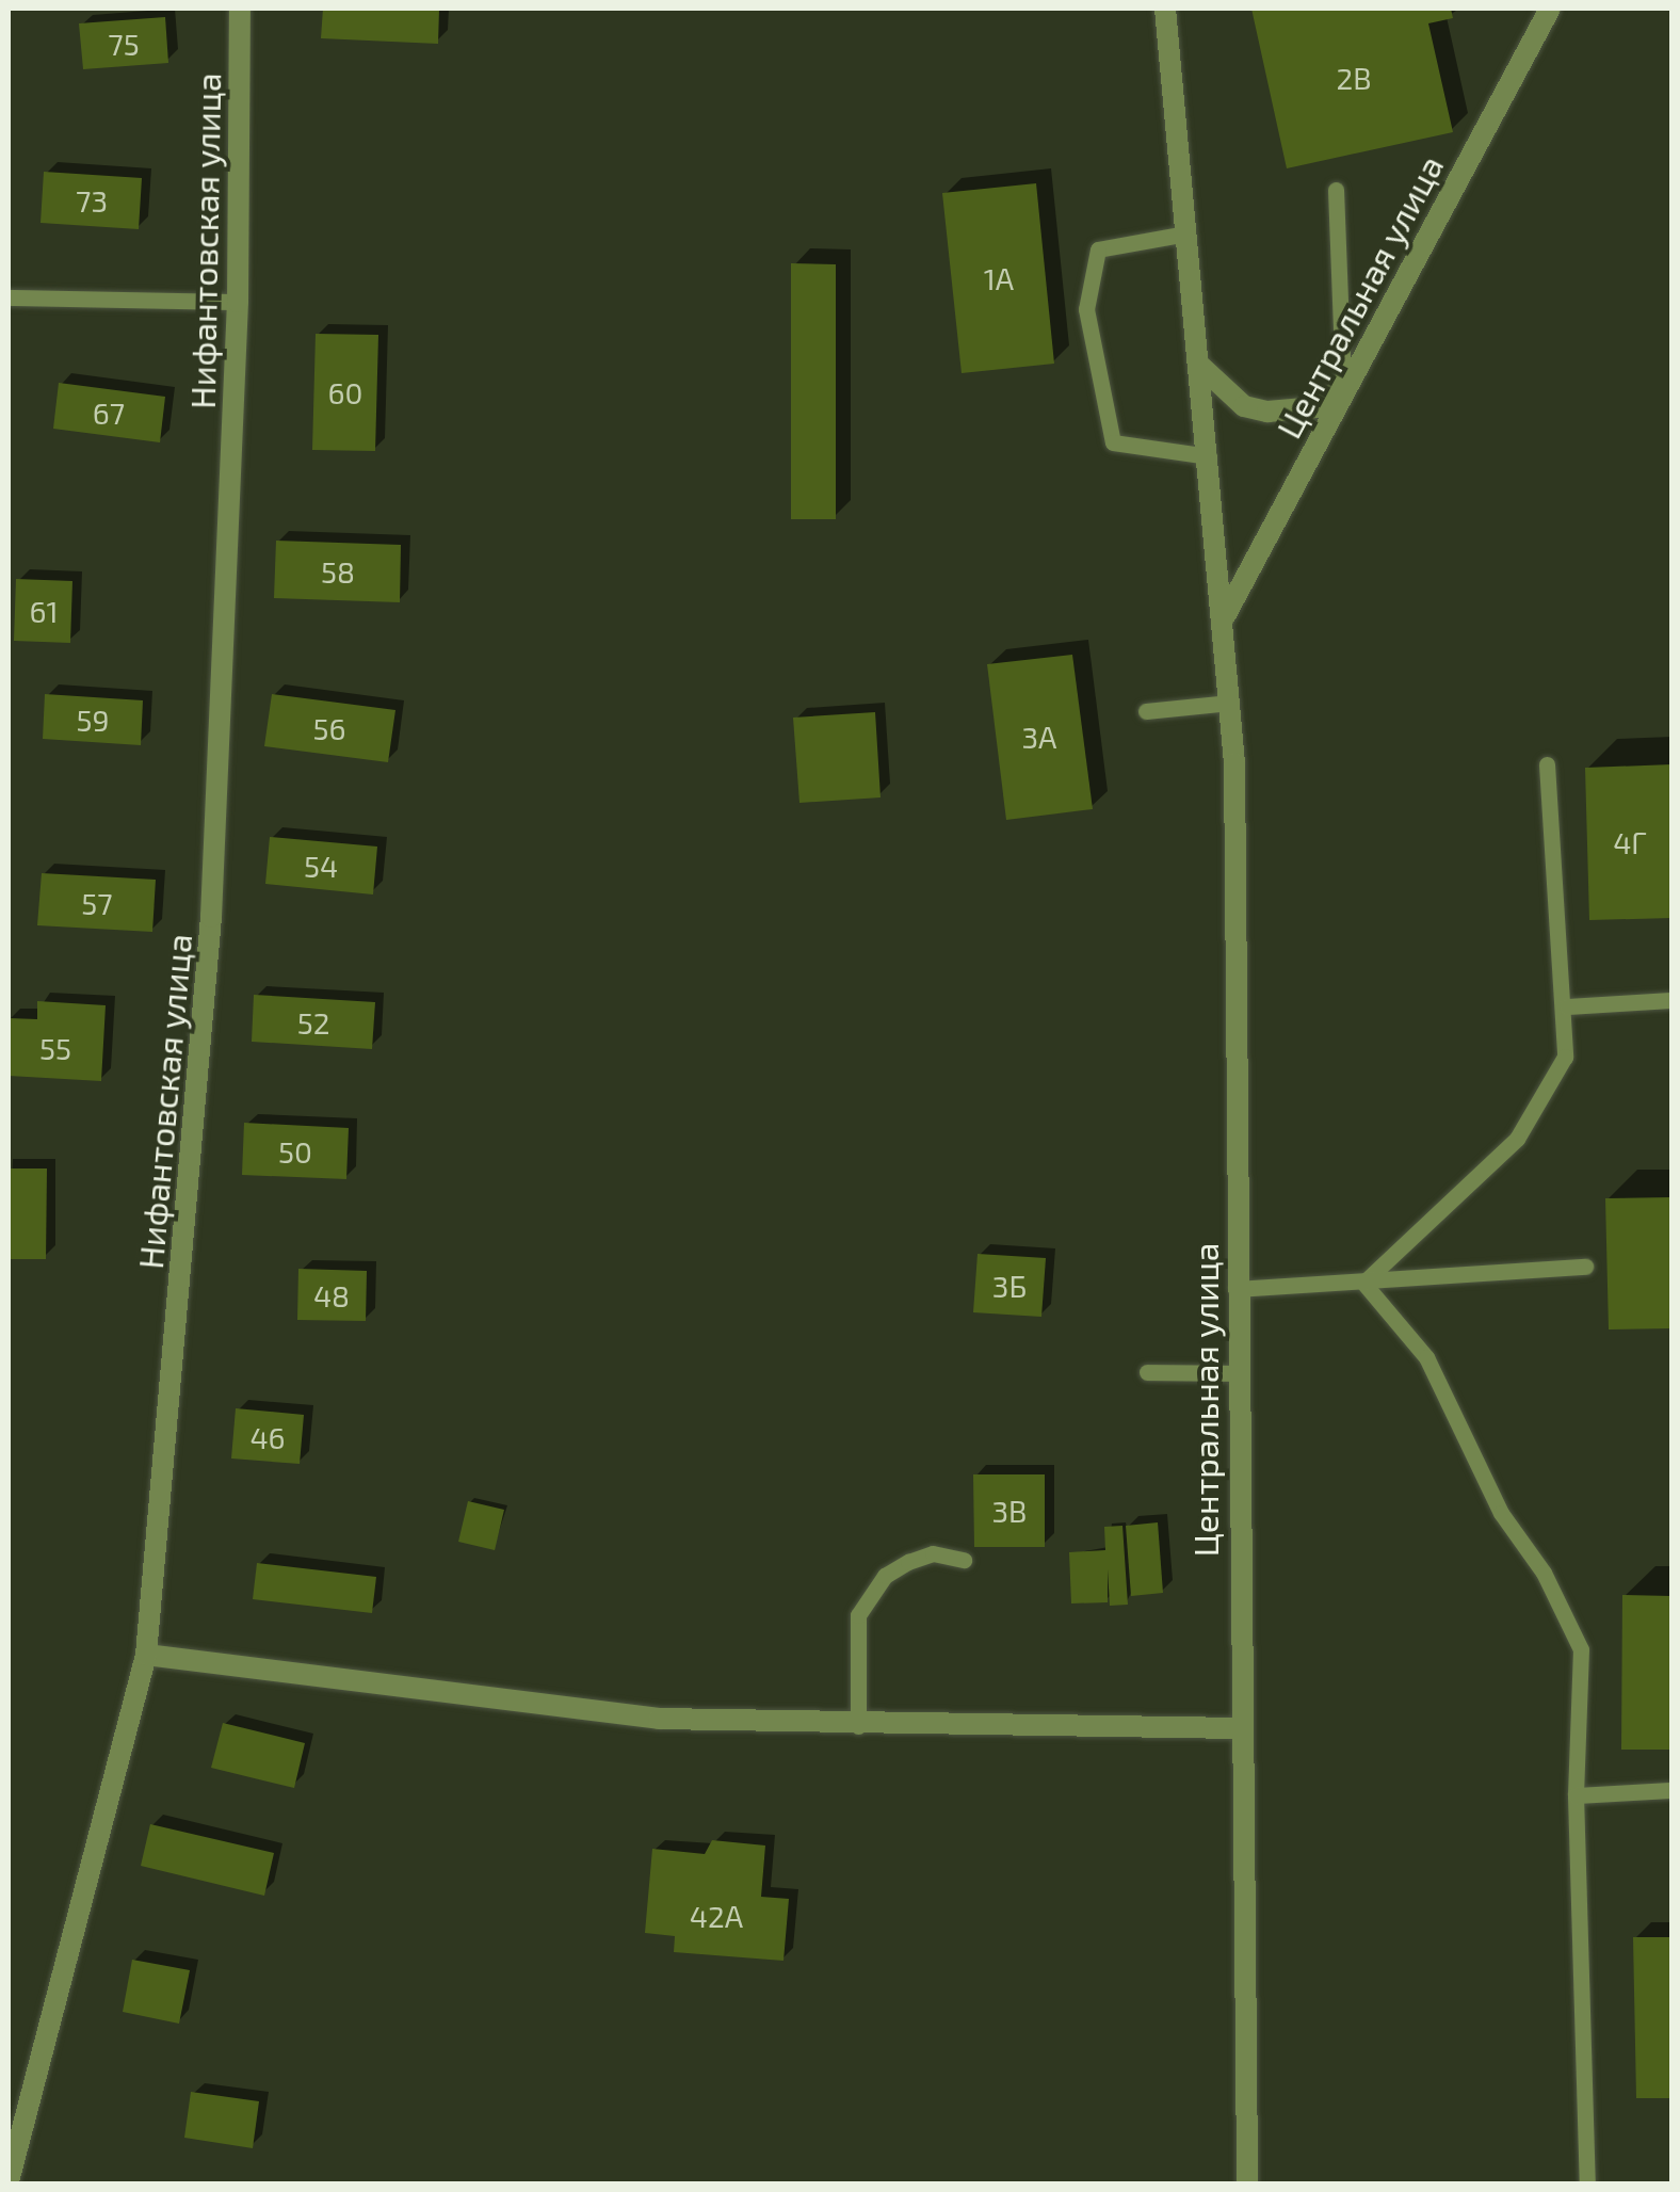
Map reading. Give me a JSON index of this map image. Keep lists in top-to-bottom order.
{
  "streets": {
    "street": ["Нифантовская улица", "Центральная улица"]
  },
  "house_numbers": [
    "75",
    "2В",
    "73",
    "1А",
    "60",
    "67",
    "58",
    "61",
    "59",
    "56",
    "3А",
    "4Г",
    "54",
    "57",
    "52",
    "55",
    "50",
    "3Б",
    "48",
    "46",
    "3В",
    "42А"
  ]
}
